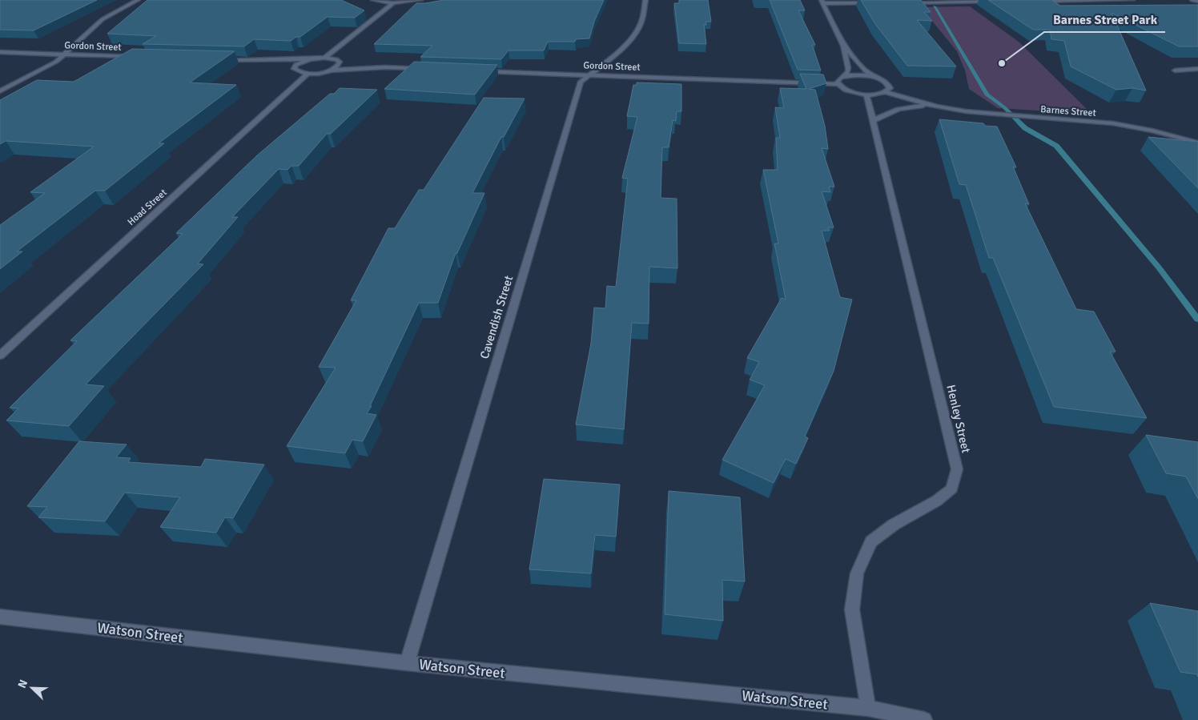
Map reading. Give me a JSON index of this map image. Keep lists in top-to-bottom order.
{
  "streets": {
    "street": [
      "Gordon Street",
      "Barnes Street",
      "Hoad Street",
      "Cavendish Street",
      "Henley Street",
      "Watson Street"
    ]
  },
  "crossings": [
    ["Gordon Street", "Cavendish Street"],
    ["Barnes Street", "Henley Street"],
    ["Cavendish Street", "Watson Street"],
    ["Henley Street", "Watson Street"]
  ],
  "places": ["Barnes Street Park"],
  "north": "top left"
}
